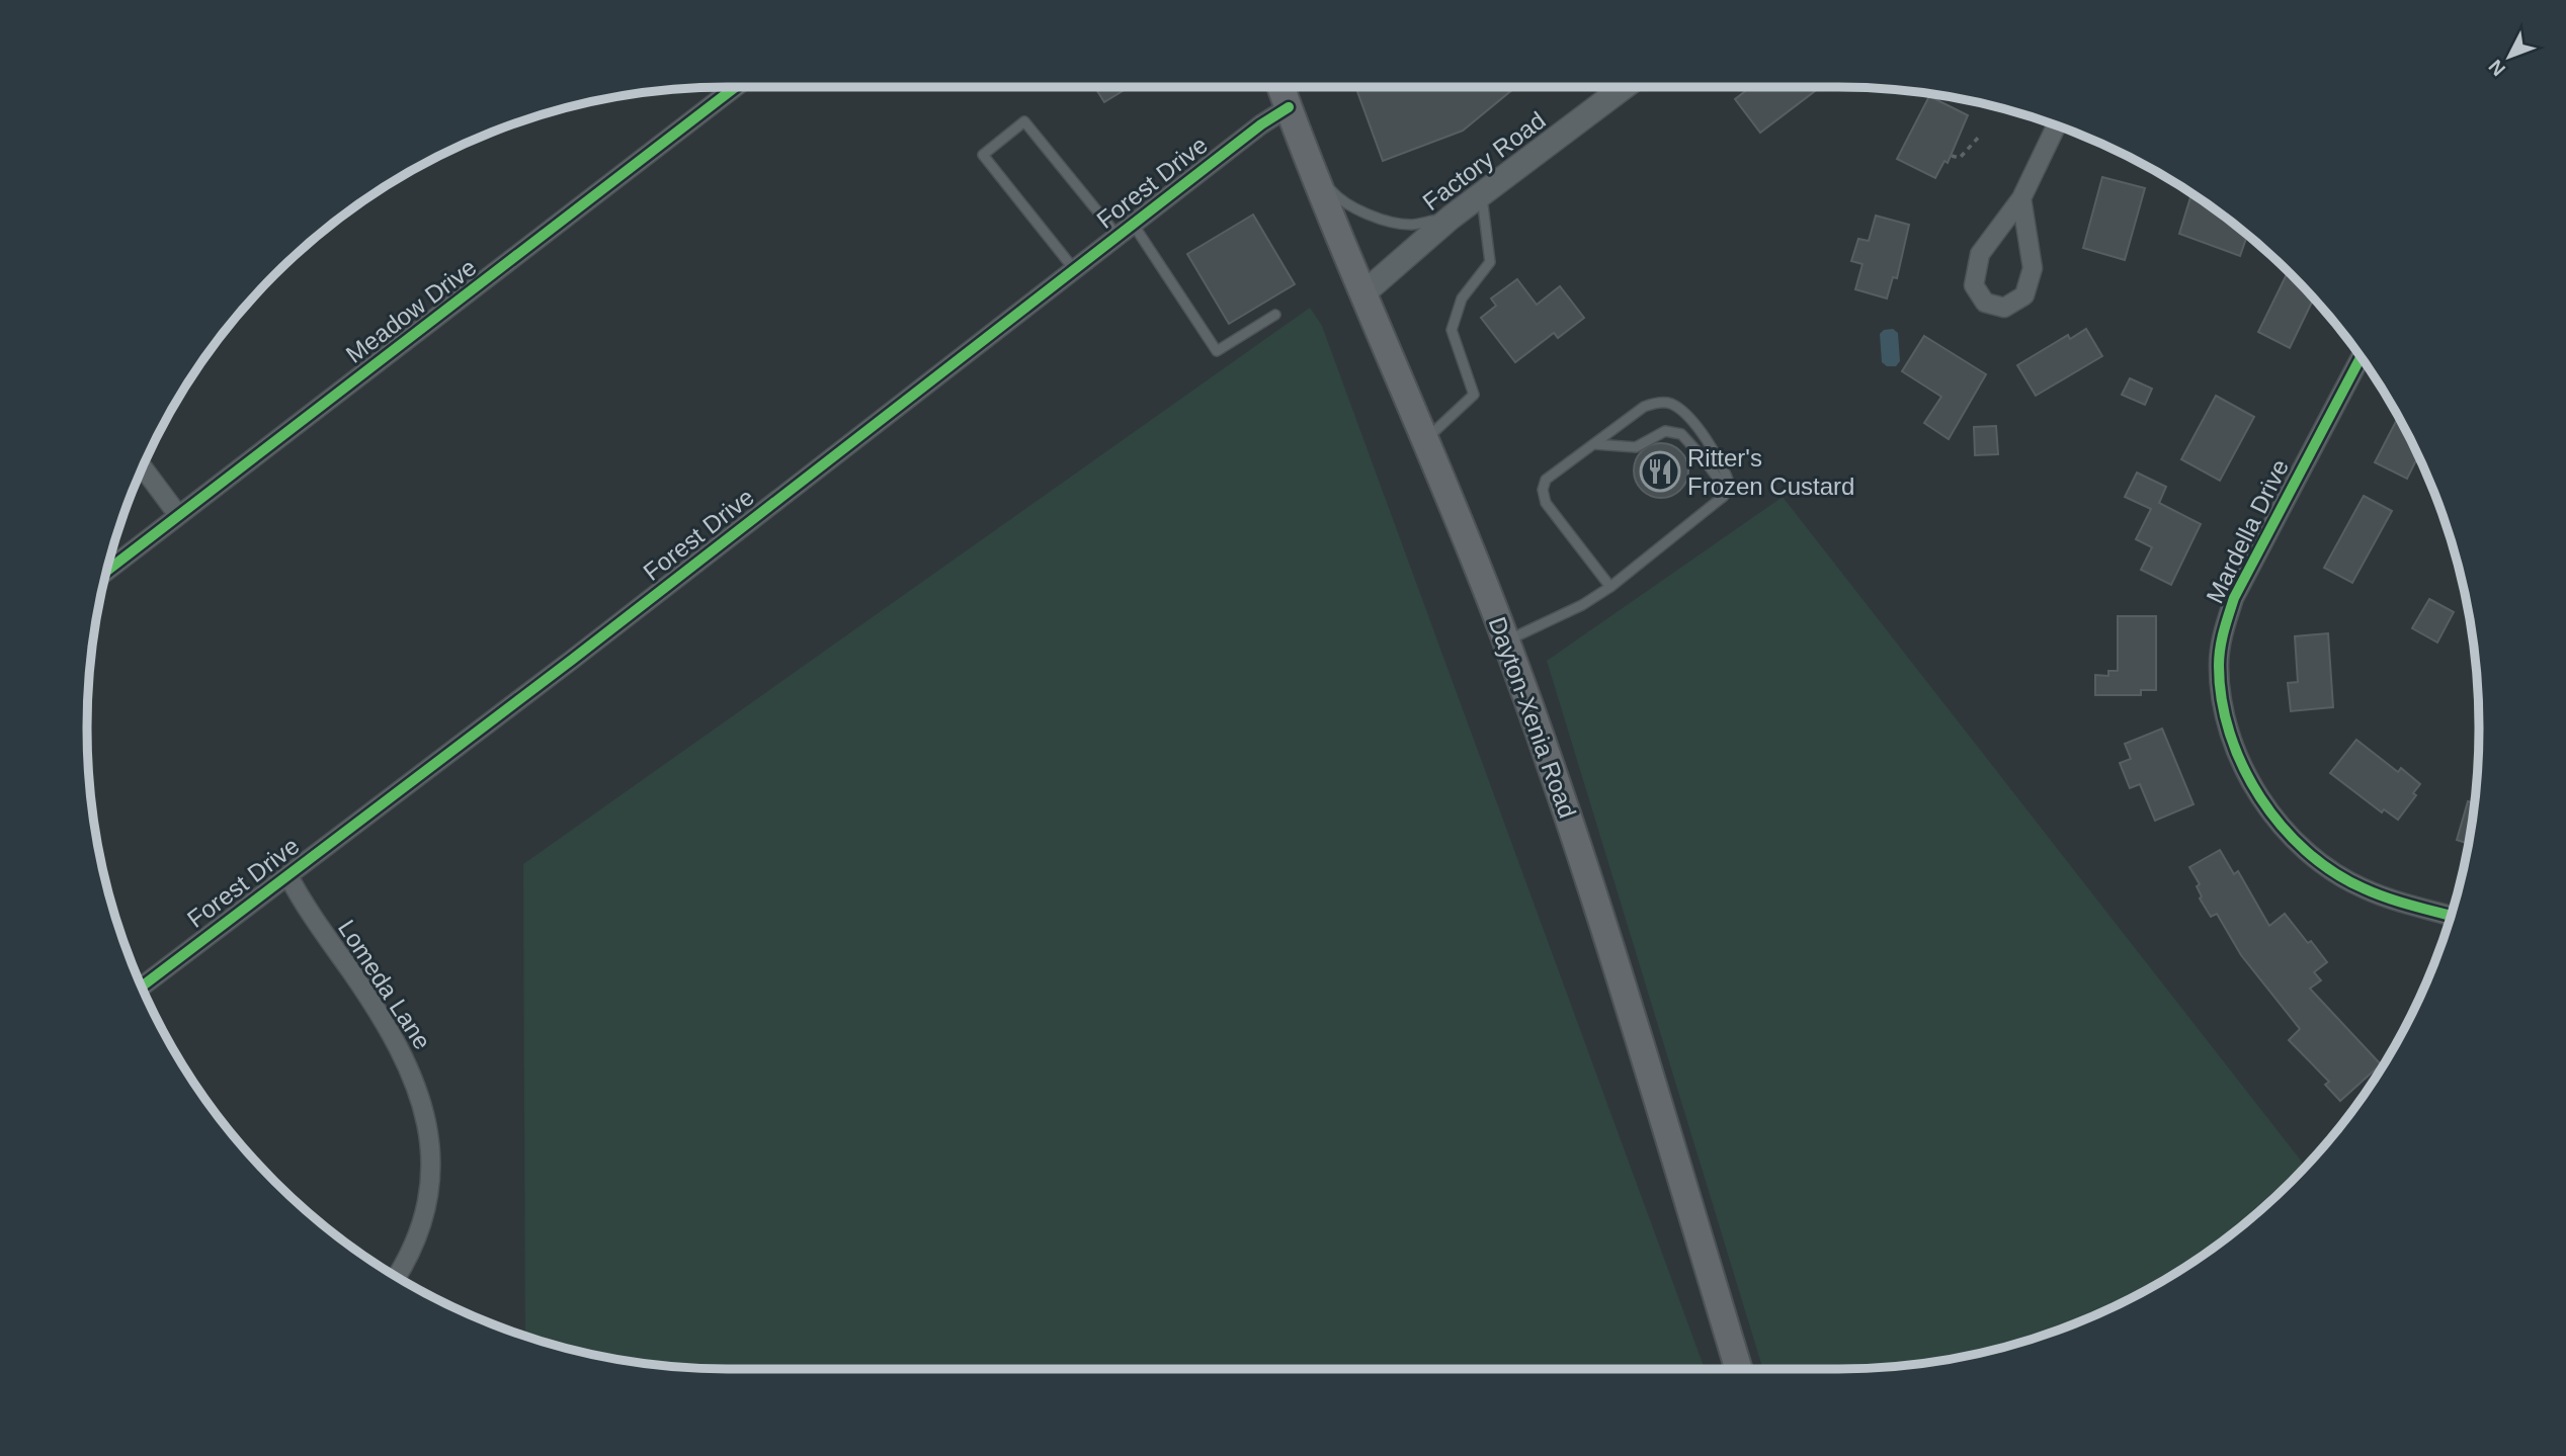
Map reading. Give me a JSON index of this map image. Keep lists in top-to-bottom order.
{
  "streets": {
    "main road": ["Dayton-Xenia Road"],
    "street": [
      "Factory Road",
      "Forest Drive",
      "Meadow Drive",
      "Mardella Drive",
      "Lomeda Lane"
    ]
  },
  "crossings": [
    ["Factory Road", "Dayton-Xenia Road"],
    ["Forest Drive", "Dayton-Xenia Road"],
    ["Forest Drive", "Lomeda Lane"]
  ],
  "places": {
    "restaurant": ["Ritter's Frozen Custard"]
  },
  "north": "bottom left"
}
